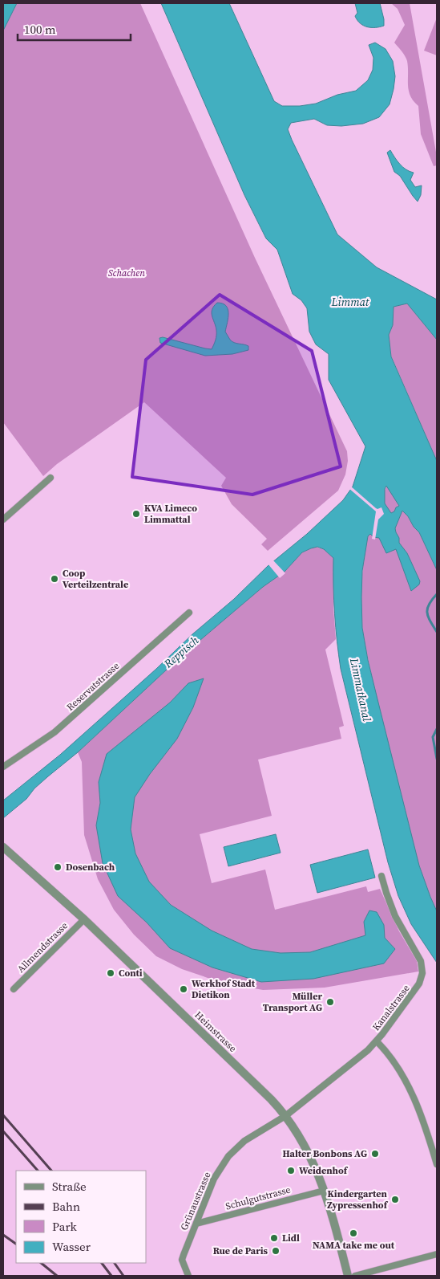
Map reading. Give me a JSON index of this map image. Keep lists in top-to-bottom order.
{
  "streets": {
    "street": [
      "Reservatstrasse",
      "Allmendstrasse",
      "Kanalstrasse",
      "Heimstrasse",
      "Schulgutstrasse",
      "Grünaustrasse"
    ]
  },
  "crossings": [
    ["Allmendstrasse", "Heimstrasse"],
    ["Kanalstrasse", "Heimstrasse"],
    ["Kanalstrasse", "Grünaustrasse"],
    ["Heimstrasse", "Schulgutstrasse"],
    ["Heimstrasse", "Grünaustrasse"],
    ["Schulgutstrasse", "Grünaustrasse"]
  ],
  "water": ["Limmat", "Reppisch", "Limmatkanal"],
  "parks": ["Schachen"],
  "places": [
    "KVA Limeco Limmattal",
    "Coop Verteilzentrale",
    "Dosenbach",
    "Conti",
    "Werkhof Stadt Dietikon",
    "Müller Transport AG",
    "Halter Bonbons AG",
    "Weidenhof",
    "Kindergarten Zypressenhof",
    "NAMA take me out",
    "Lidl",
    "Rue de Paris"
  ],
  "legend": [
    "Straße",
    "Bahn",
    "Park",
    "Wasser"
  ],
  "scale_bar": "100 m"
}
